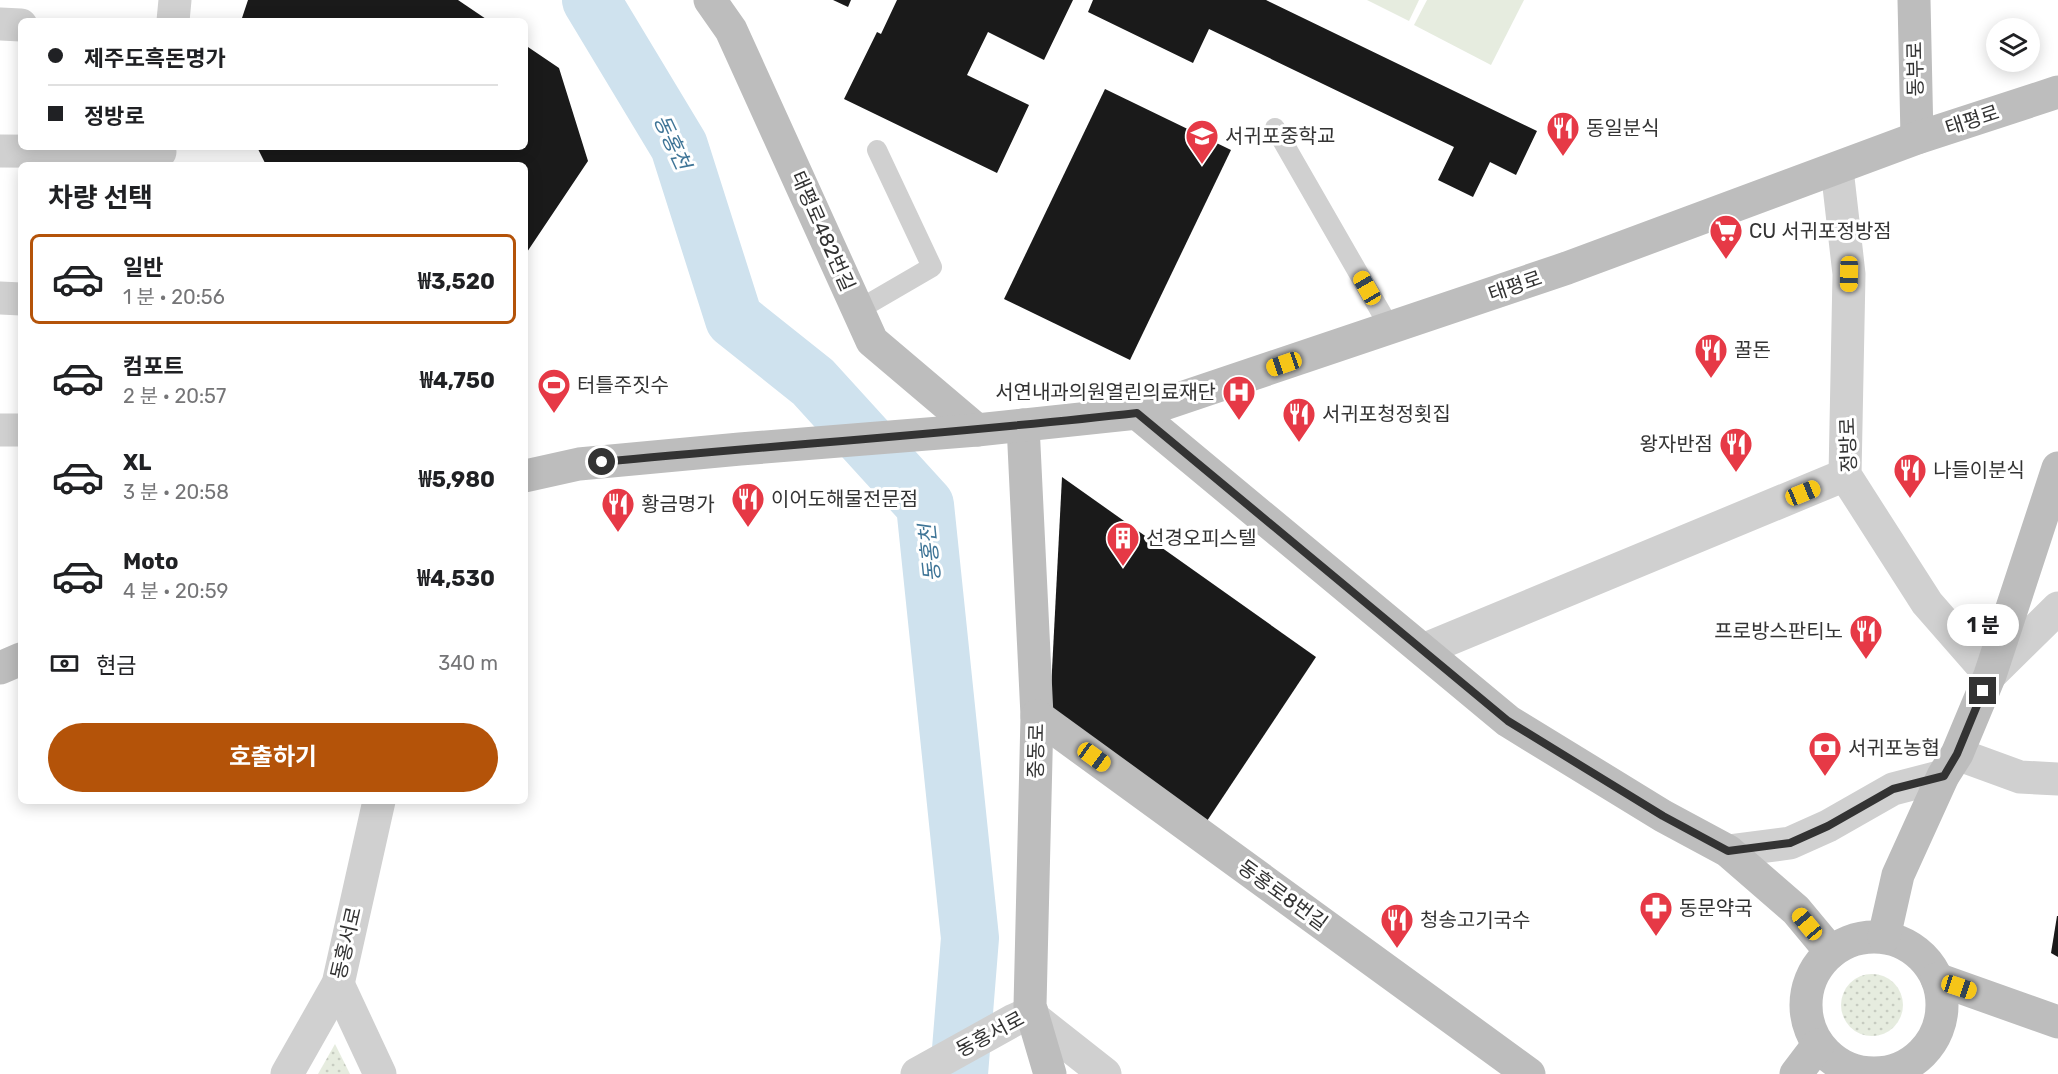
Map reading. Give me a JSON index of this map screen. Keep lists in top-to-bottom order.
{
  "streets": {
    "main road": [
      "동부로",
      "태평로",
      "태평로482번길",
      "중동로",
      "동홍로8번길"
    ],
    "street": ["정방로", "동홍서로"]
  },
  "crossings": [
    ["동부로", "태평로"],
    ["태평로", "태평로482번길"],
    ["태평로", "정방로"],
    ["태평로", "중동로"],
    ["중동로", "동홍로8번길"],
    ["중동로", "동홍서로"]
  ],
  "water": ["동홍천"],
  "places": {
    "restaurant": [
      "동일분식",
      "꿀돈",
      "서귀포청정횟집",
      "왕자반점",
      "나들이분식",
      "이어도해물전문점",
      "황금명가",
      "프로방스판티노",
      "청송고기국수"
    ],
    "school or university": ["서귀포중학교"],
    "supermarket": ["CU 서귀포정방점"],
    "sports": ["터틀주짓수"],
    "hospital": ["서연내과의원열린의료재단"],
    "building": ["선경오피스텔"],
    "bank": ["서귀포농협"],
    "pharmacy": ["동문약국"]
  },
  "page": {
    "banner": ["제주도흑돈명가", "정방로"],
    "heading": "차량 선택",
    "list": [
      {
        "name": "일반",
        "note": "1 분 · 20:56",
        "value": "₩3,520"
      },
      {
        "name": "컴포트",
        "note": "2 분 · 20:57",
        "value": "₩4,750"
      },
      {
        "name": "XL",
        "note": "3 분 · 20:58",
        "value": "₩5,980"
      },
      {
        "name": "Moto",
        "note": "4 분 · 20:59",
        "value": "₩4,530"
      }
    ],
    "bubble": "1 분",
    "pay": ["현금", "340 m"],
    "buttons": "호출하기"
  }
}
